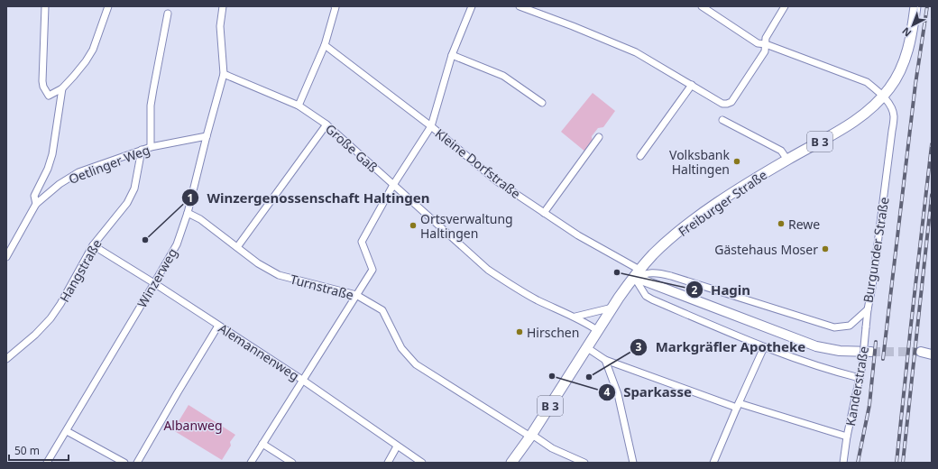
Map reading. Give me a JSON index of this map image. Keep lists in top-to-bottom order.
{
  "streets": {
    "main road": ["B 3", "Freiburger Straße"],
    "street": [
      "Große Gaß",
      "Kleine Dorfstraße",
      "Oetlinger Weg",
      "Burgunder Straße",
      "Hangstraße",
      "Winzerweg",
      "Turnstraße",
      "Alemannenweg",
      "Kanderstraße"
    ]
  },
  "crossings": [
    ["Große Gaß", "Freiburger Straße"],
    ["Große Gaß", "Winzerweg"],
    ["Kleine Dorfstraße", "Freiburger Straße"],
    ["Kleine Dorfstraße", "Burgunder Straße"],
    ["Oetlinger Weg", "Hangstraße"],
    ["Oetlinger Weg", "Winzerweg"],
    ["Freiburger Straße", "Burgunder Straße"],
    ["Freiburger Straße", "Turnstraße"],
    ["Burgunder Straße", "Kanderstraße"],
    ["Hangstraße", "Alemannenweg"],
    ["Winzerweg", "Turnstraße"],
    ["Winzerweg", "Alemannenweg"]
  ],
  "parks": ["Albanweg"],
  "places": [
    "Volksbank Haltingen",
    "Rewe",
    "Ortsverwaltung Haltingen",
    "Winzergenossenschaft Haltingen",
    "Gästehaus Moser",
    "Hagin",
    "Hirschen",
    "Sparkasse",
    "Markgräfler Apotheke"
  ],
  "scale_bar": "50 m",
  "north": "bottom left"
}
